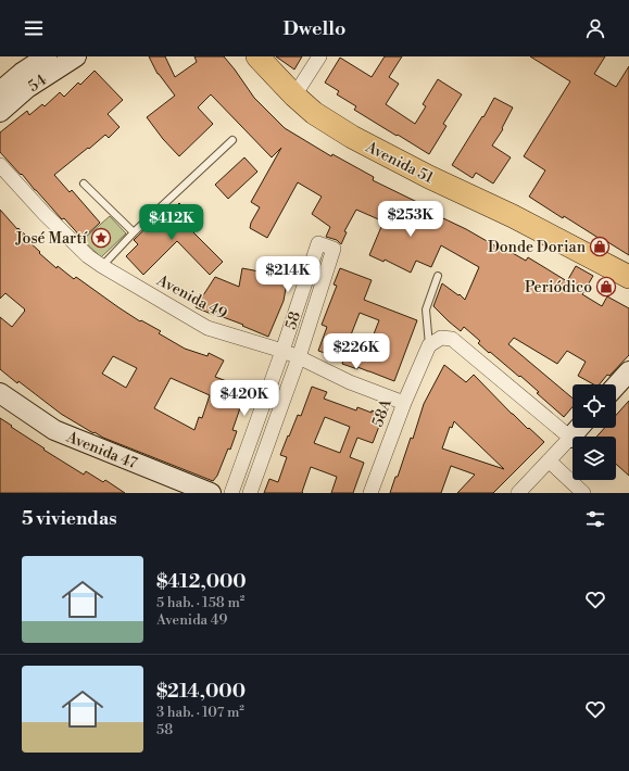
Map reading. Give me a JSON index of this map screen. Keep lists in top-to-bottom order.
{
  "streets": {
    "main road": ["Avenida 51"],
    "street": [
      "54",
      "Avenida 49",
      "58",
      "58A",
      "Avenida 47"
    ]
  },
  "crossings": [
    ["Avenida 49", "58"],
    ["Avenida 49", "58A"]
  ],
  "places": {
    "place": ["José Martí"],
    "shop": ["Donde Dorian", "Periódico"]
  },
  "page": {
    "header": "Dwello",
    "price": [
      "$253K",
      "$412K",
      "$214K",
      "$226K",
      "$420K"
    ],
    "heading": "5 viviendas",
    "list": [
      {
        "name": "$412,000",
        "note": "5 hab. · 158 m² · Avenida 49"
      },
      {
        "name": "$214,000",
        "note": "3 hab. · 107 m² · 58"
      }
    ]
  }
}
